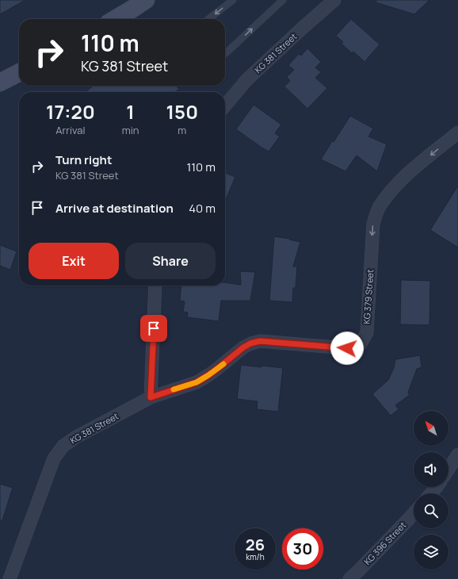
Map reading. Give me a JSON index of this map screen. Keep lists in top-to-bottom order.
{
  "streets": {
    "street": ["KG 381 Street", "KG 379 Street", "KG 396 Street"]
  },
  "crossings": [
    ["KG 381 Street", "KG 379 Street"]
  ],
  "one_way": ["KG 379 Street"],
  "north": "top left",
  "page": {
    "turn": ["110 m", "KG 381 Street"],
    "eta": [
      "17:20",
      "Arrival",
      "1",
      "min",
      "150",
      "m"
    ],
    "list": [
      {
        "name": "Turn right",
        "note": "KG 381 Street",
        "value": "110 m"
      },
      {
        "name": "Arrive at destination",
        "value": "40 m"
      }
    ],
    "buttons": ["Exit", "Share"],
    "speed": "26 km/h",
    "limit": "30"
  }
}
